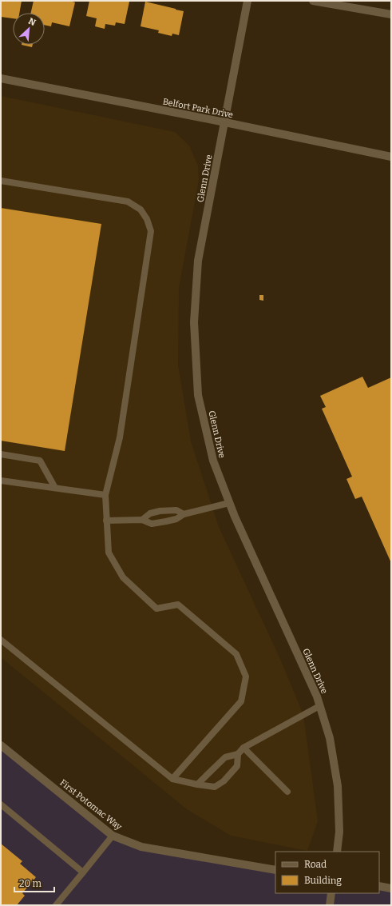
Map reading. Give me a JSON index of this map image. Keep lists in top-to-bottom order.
{
  "streets": {
    "street": ["Belfort Park Drive", "Glenn Drive", "First Potomac Way"]
  },
  "crossings": [
    ["Belfort Park Drive", "Glenn Drive"]
  ],
  "legend": ["Road", "Building"],
  "scale_bar": "20 m",
  "north": "top right"
}
